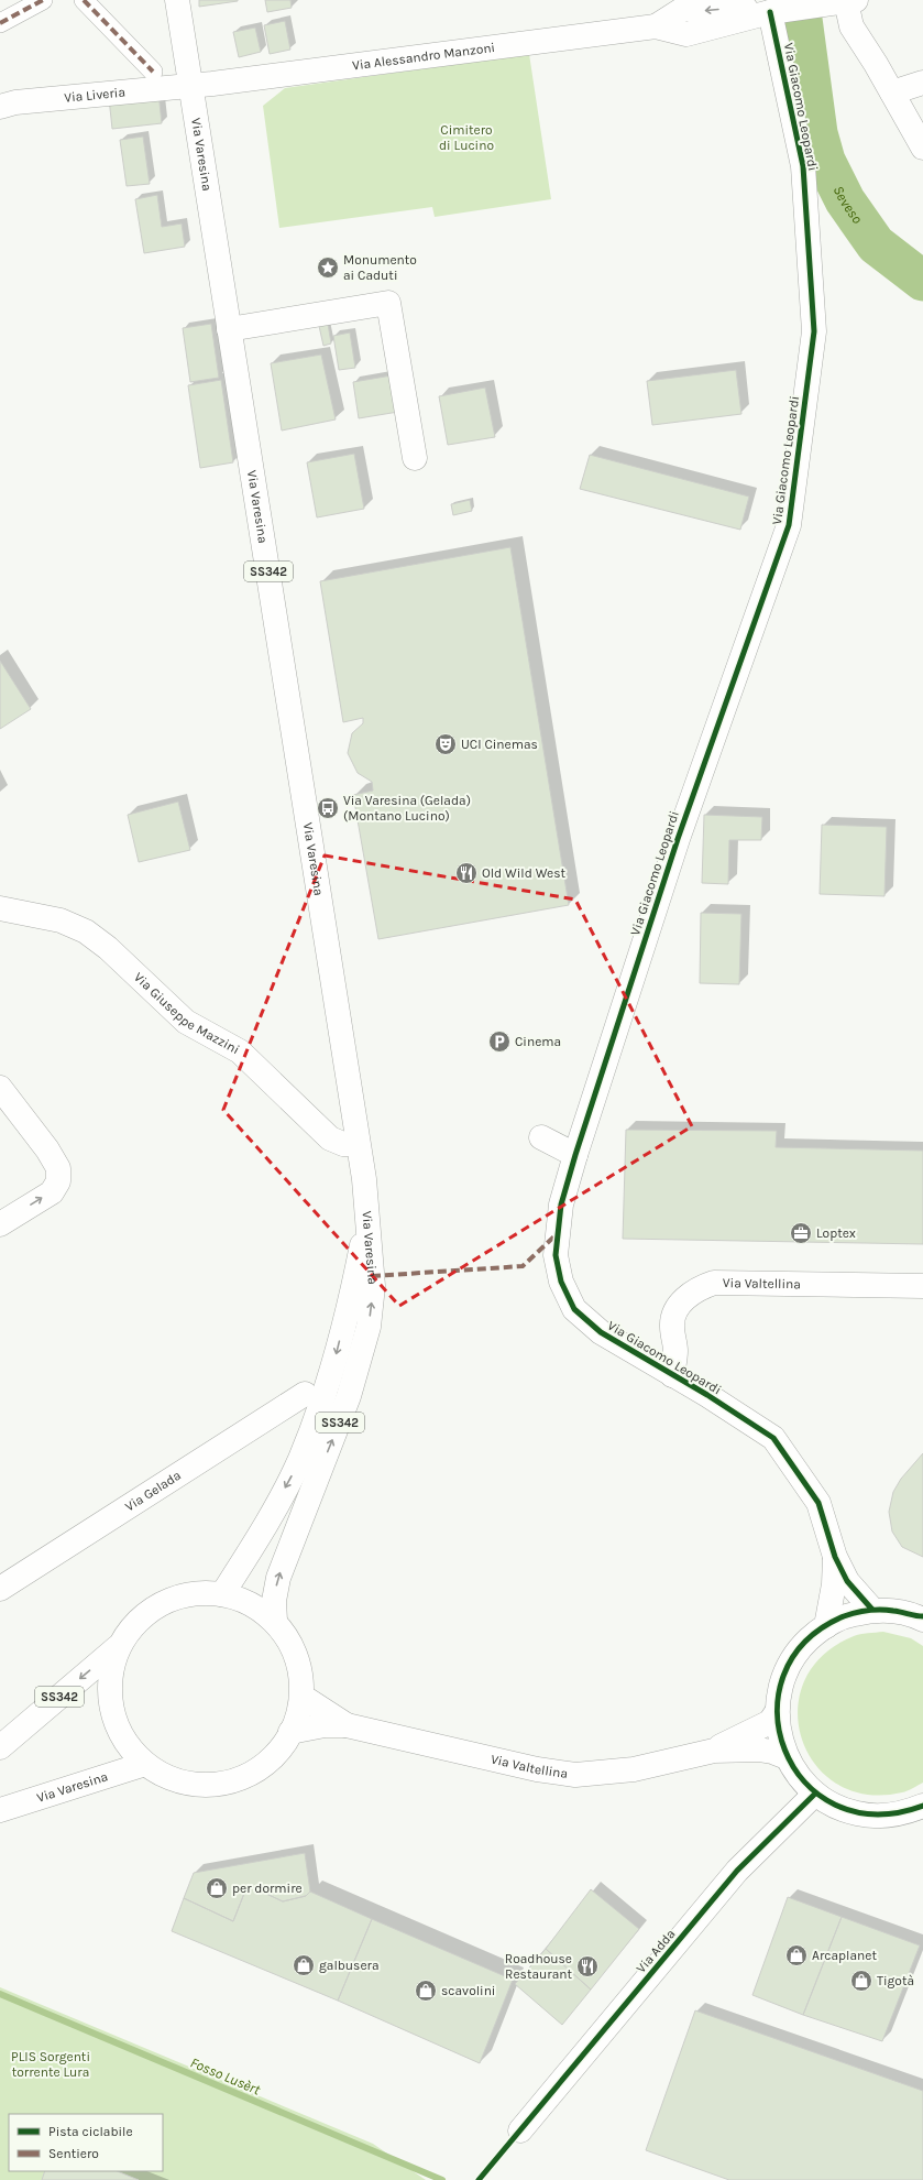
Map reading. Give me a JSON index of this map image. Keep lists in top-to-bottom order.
{
  "streets": {
    "street": [
      "Via Alessandro Manzoni",
      "Via Liveria",
      "Via Giacomo Leopardi",
      "Via Varesina",
      "SS342",
      "Via Giuseppe Mazzini",
      "Via Valtellina",
      "Via Gelada",
      "Via Adda"
    ]
  },
  "crossings": [
    ["Via Alessandro Manzoni", "Via Liveria"],
    ["Via Alessandro Manzoni", "Via Giacomo Leopardi"],
    ["Via Alessandro Manzoni", "Via Varesina"],
    ["Via Liveria", "Via Varesina"],
    ["Via Giacomo Leopardi", "Via Valtellina"],
    ["Via Varesina", "SS342"],
    ["Via Varesina", "Via Giuseppe Mazzini"],
    ["SS342", "Via Giuseppe Mazzini"],
    ["SS342", "Via Valtellina"]
  ],
  "water": ["Seveso", "Fosso Lusèrt"],
  "parks": ["Cimitero di Lucino", "PLIS Sorgenti torrente Lura"],
  "places": {
    "place": ["Monumento ai Caduti"],
    "theatre": ["UCI Cinemas"],
    "bus stop": ["Via Varesina (Gelada) (Montano Lucino)"],
    "restaurant": ["Old Wild West", "Roadhouse Restaurant"],
    "parking": ["Cinema"],
    "office": ["Loptex"],
    "shop": [
      "per dormire",
      "Arcaplanet",
      "galbusera",
      "Tigotà",
      "scavolini"
    ]
  },
  "legend": ["Pista ciclabile", "Sentiero"]
}
